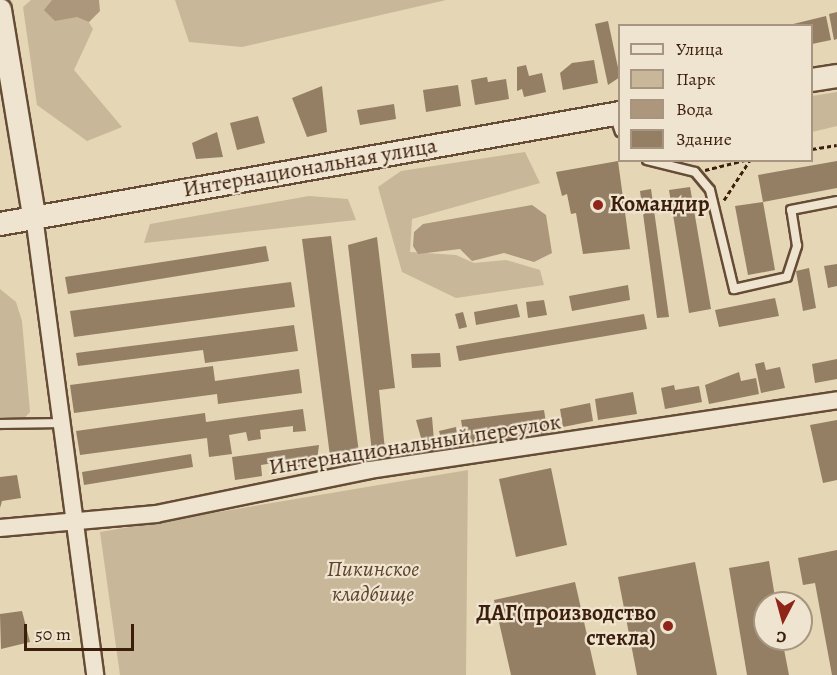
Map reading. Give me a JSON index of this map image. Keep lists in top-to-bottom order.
{
  "streets": {
    "main road": ["Интернациональная улица"],
    "street": ["Интернациональный переулок"]
  },
  "parks": ["Пикинское кладбище"],
  "places": ["Командир", "ДАГ(производство стекла)"],
  "legend": [
    "Улица",
    "Парк",
    "Вода",
    "Здание"
  ],
  "scale_bar": "50 m",
  "north": "bottom"
}
